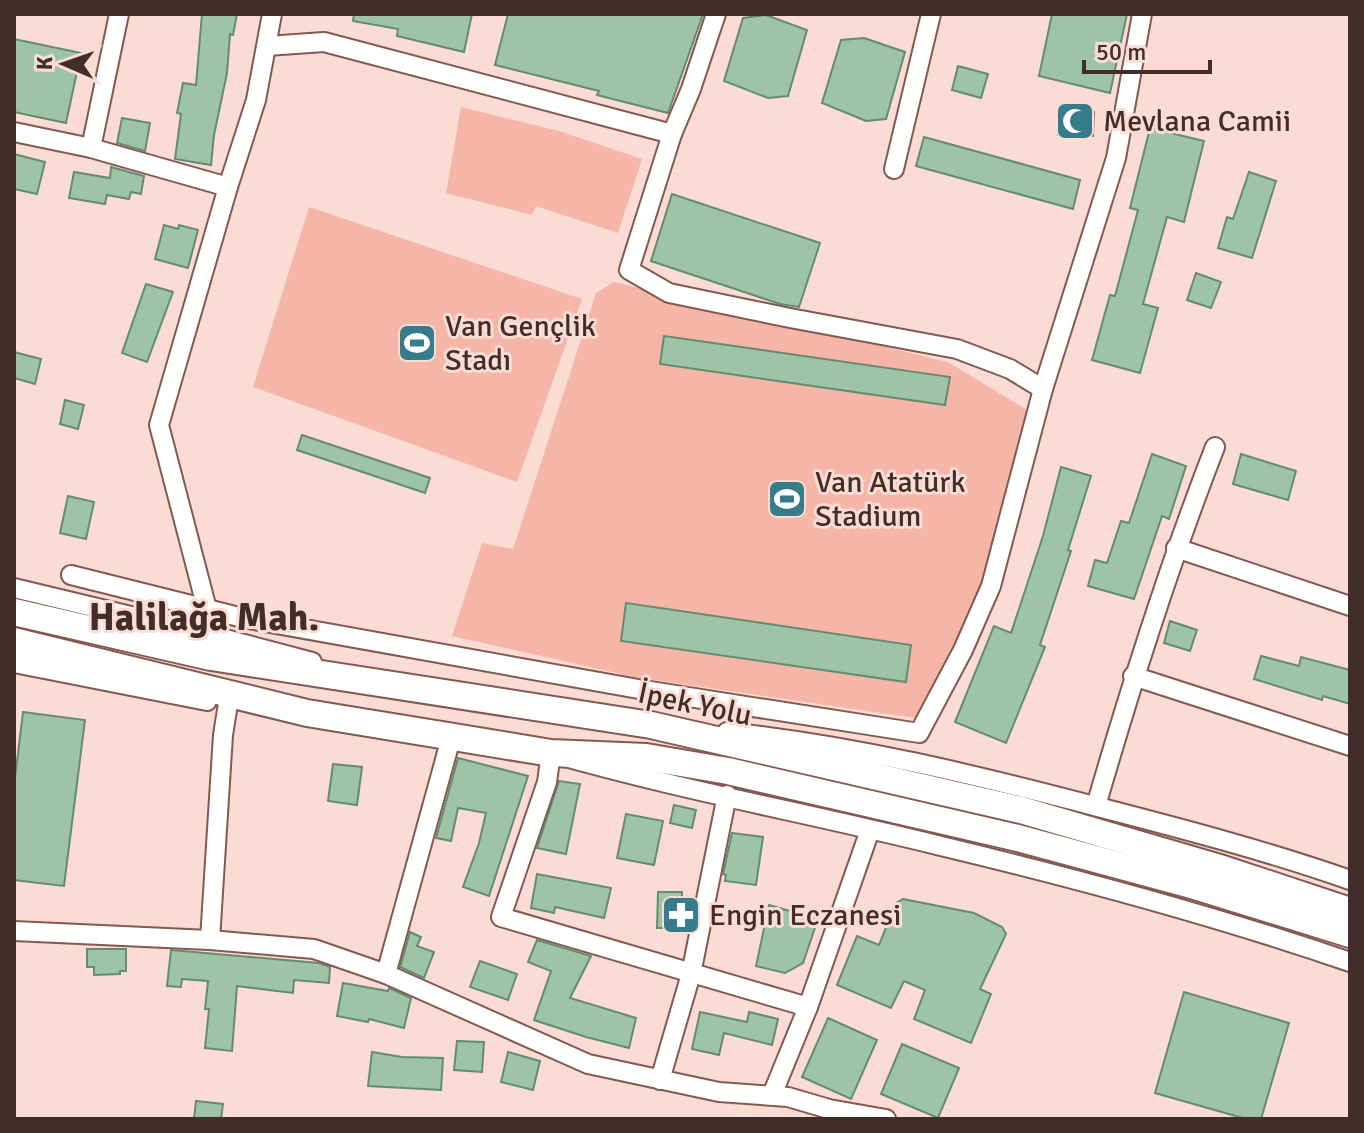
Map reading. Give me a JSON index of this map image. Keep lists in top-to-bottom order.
{
  "streets": {
    "highway": ["İpek Yolu"]
  },
  "districts": ["Halilağa Mah."],
  "places": {
    "mosque": ["Mevlana Camii"],
    "sports": ["Van Gençlik Stadı", "Van Atatürk Stadium"],
    "pharmacy": ["Engin Eczanesi"]
  },
  "scale_bar": "50 m",
  "north": "left"
}
